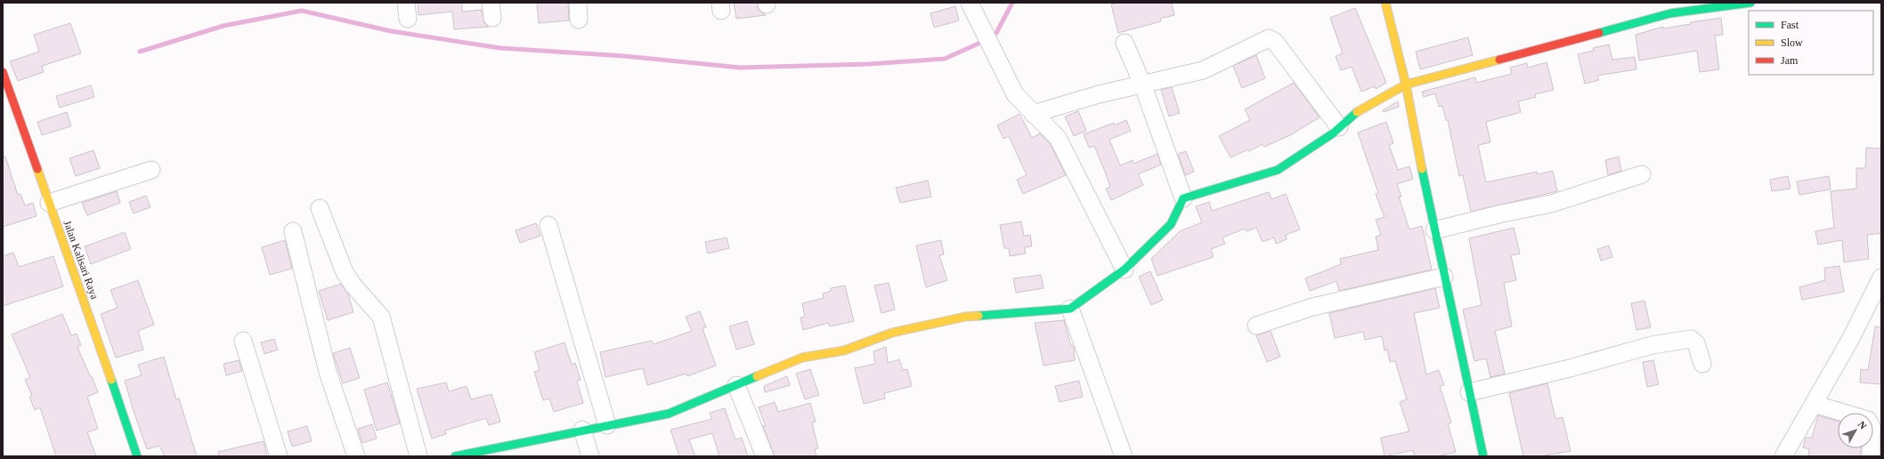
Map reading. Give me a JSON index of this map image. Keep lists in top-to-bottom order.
{
  "streets": {
    "street": ["Jalan Kalisari Raya"]
  },
  "legend": ["Fast", "Slow", "Jam"],
  "north": "top right"
}
